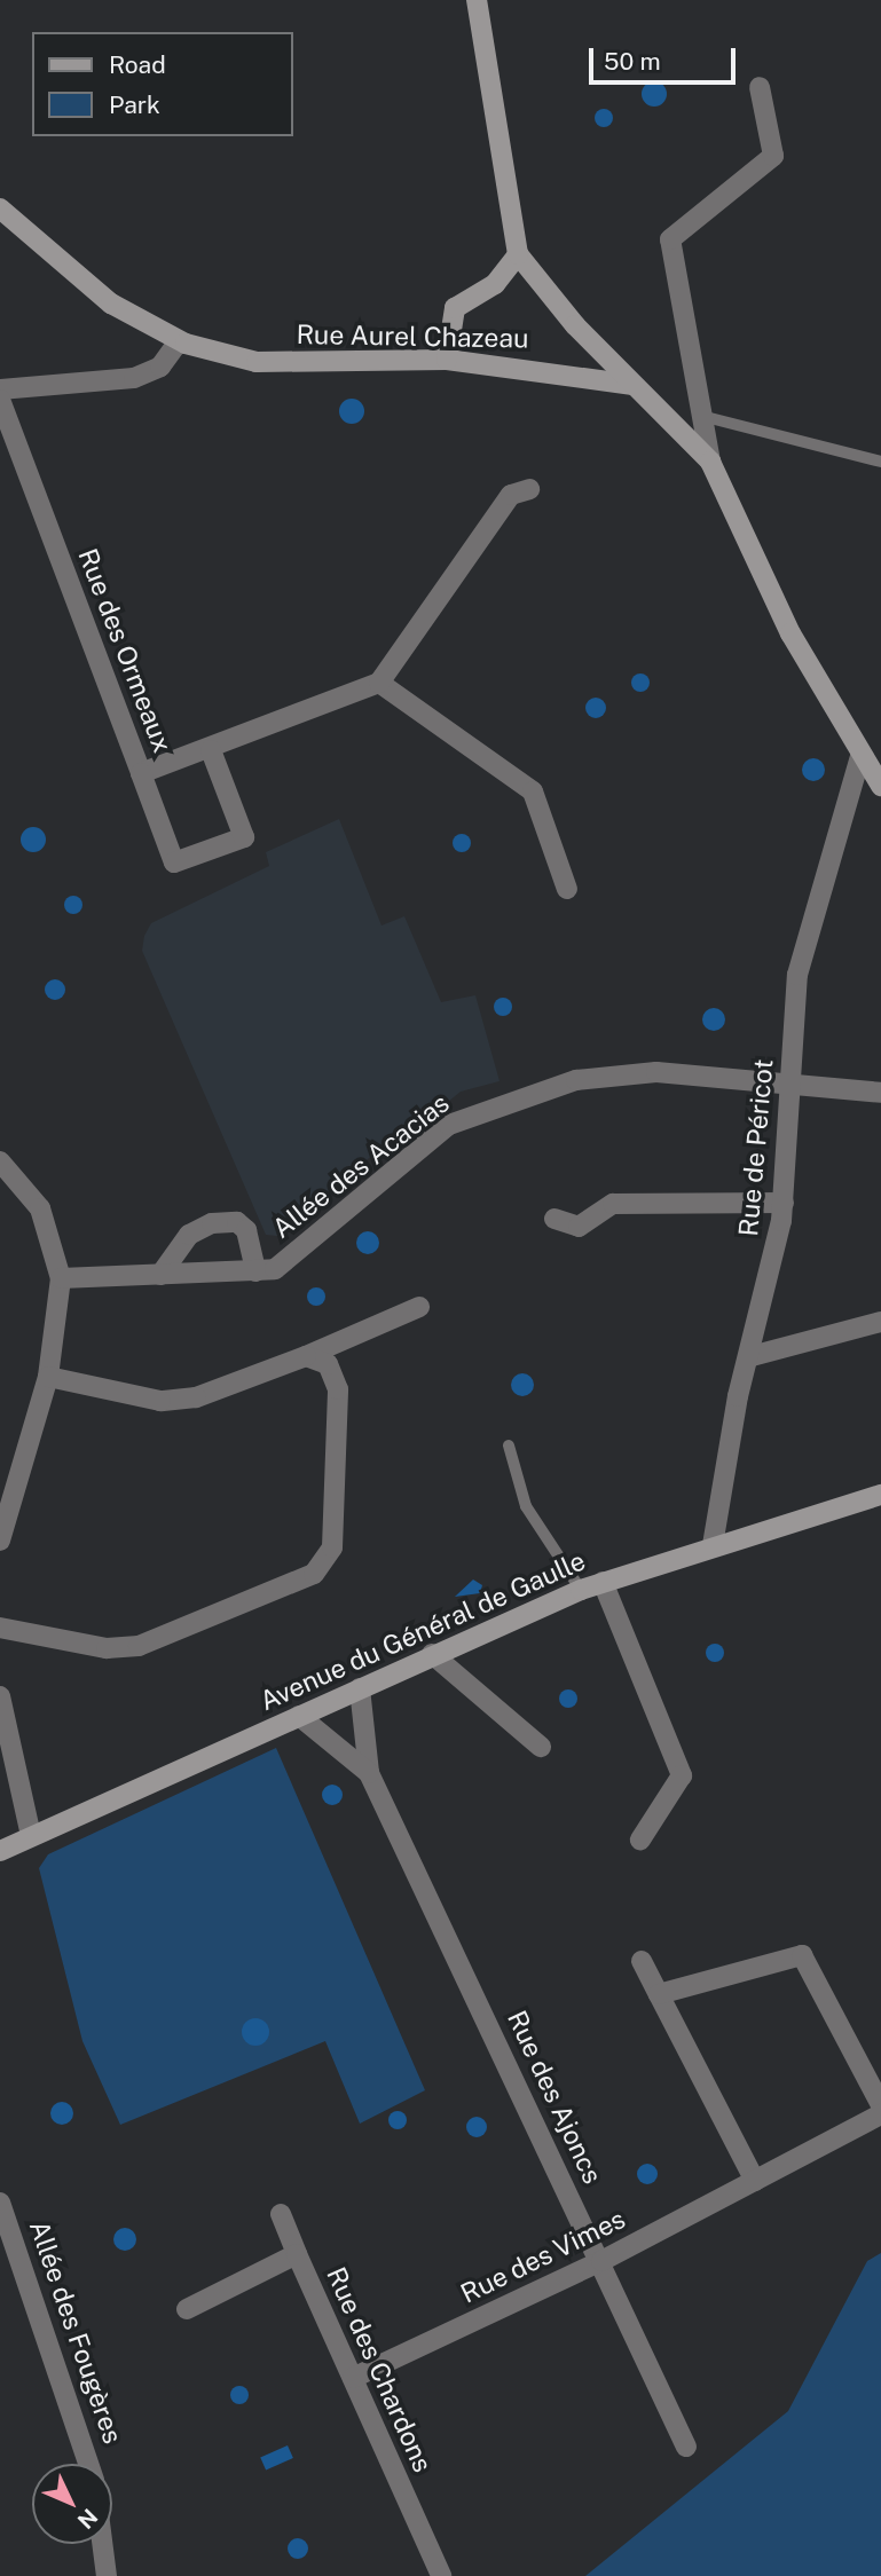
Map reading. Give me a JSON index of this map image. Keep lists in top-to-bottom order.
{
  "streets": {
    "street": [
      "Rue Aurel Chazeau",
      "Rue des Ormeaux",
      "Rue de Péricot",
      "Allée des Acacias",
      "Avenue du Général de Gaulle",
      "Rue des Ajoncs",
      "Rue des Vimes",
      "Allée des Fougères",
      "Rue des Chardons"
    ]
  },
  "crossings": [
    ["Rue de Péricot", "Allée des Acacias"],
    ["Rue de Péricot", "Avenue du Général de Gaulle"],
    ["Avenue du Général de Gaulle", "Rue des Ajoncs"],
    ["Rue des Ajoncs", "Rue des Vimes"],
    ["Rue des Vimes", "Rue des Chardons"]
  ],
  "legend": ["Road", "Park"],
  "scale_bar": "50 m",
  "north": "bottom right"
}
